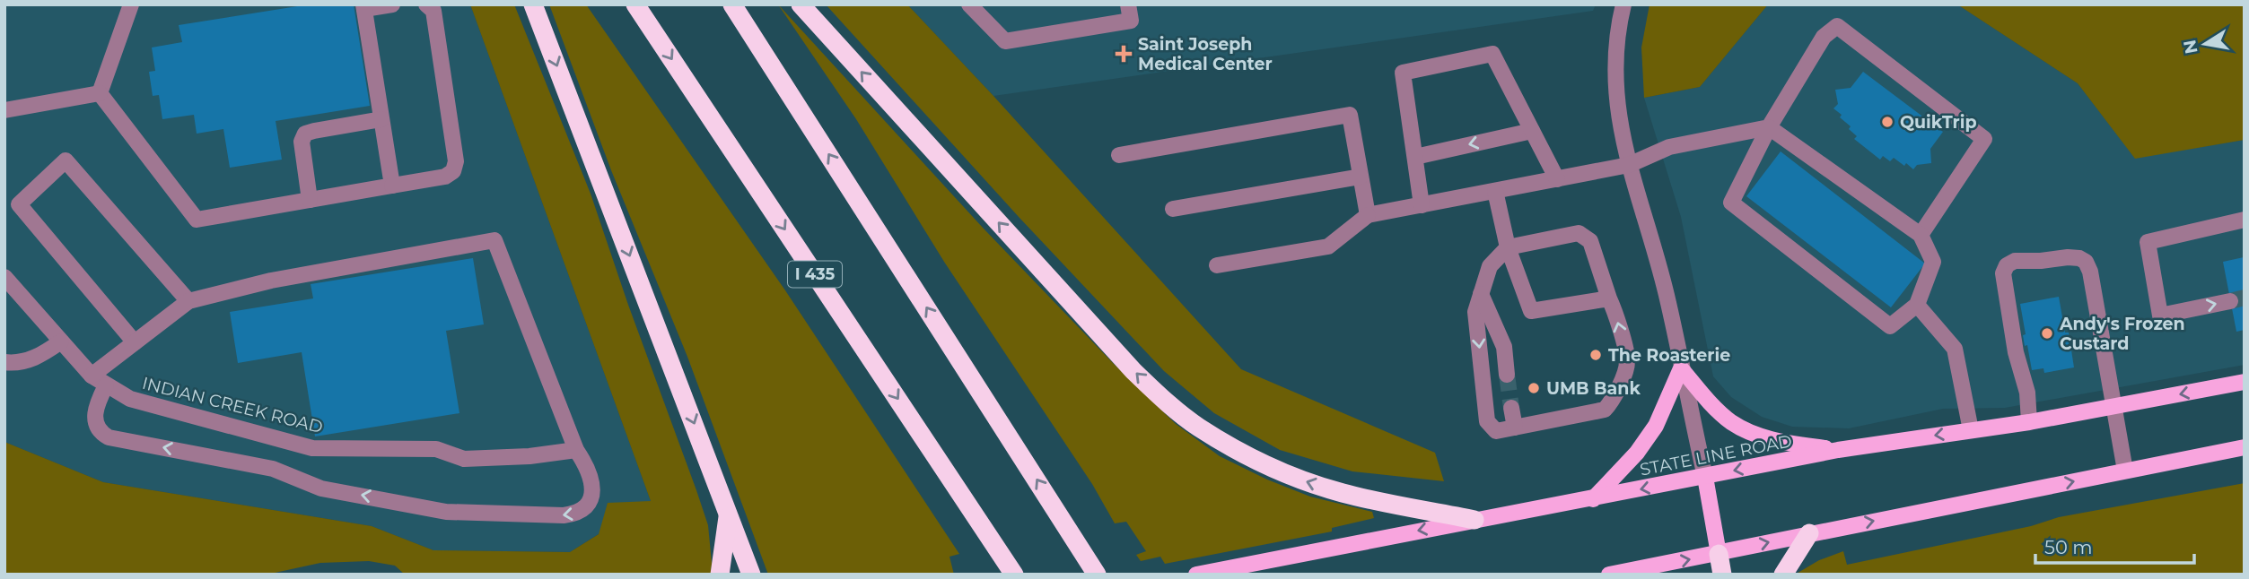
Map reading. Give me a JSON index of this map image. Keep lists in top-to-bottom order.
{
  "streets": {
    "highway": ["I 435"],
    "main road": ["STATE LINE ROAD"],
    "street": ["INDIAN CREEK ROAD"]
  },
  "places": {
    "health": ["Saint Joseph Medical Center"],
    "other": [
      "QuikTrip",
      "Andy's Frozen Custard",
      "The Roasterie",
      "UMB Bank"
    ]
  },
  "scale_bar": "50 m",
  "north": "left"
}
